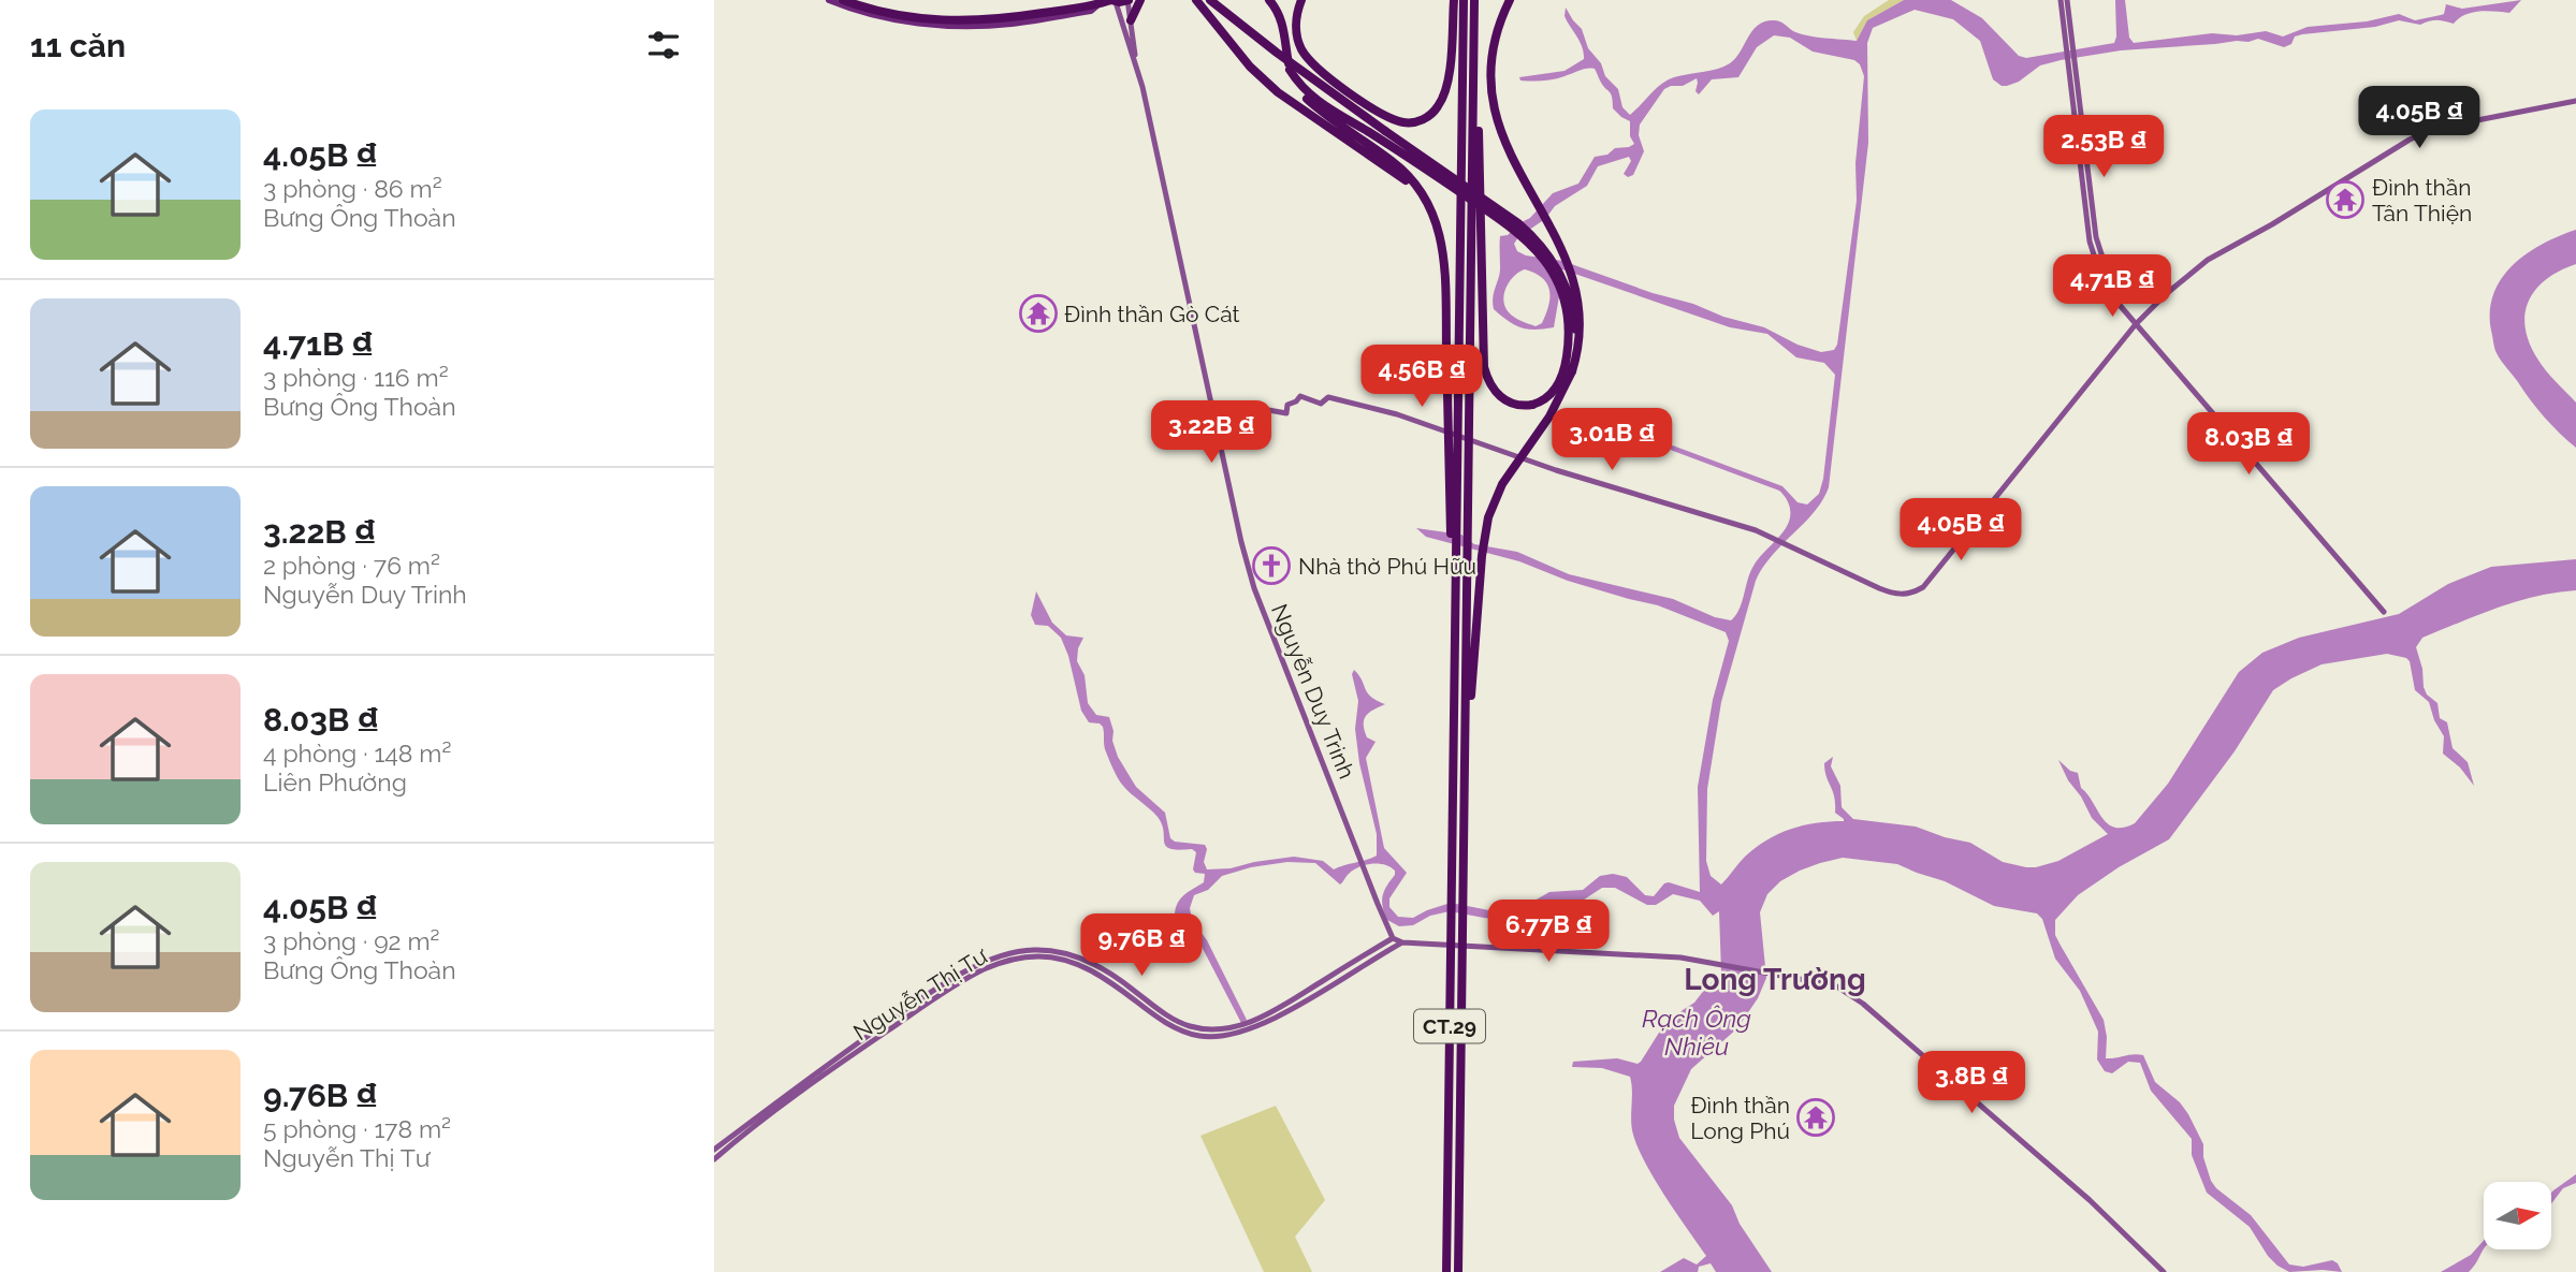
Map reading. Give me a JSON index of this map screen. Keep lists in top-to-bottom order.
{
  "streets": {
    "highway": ["CT.29"],
    "street": ["Nguyễn Duy Trinh", "Nguyễn Thị Tư"]
  },
  "crossings": [
    ["Nguyễn Duy Trinh", "Nguyễn Thị Tư"]
  ],
  "districts": ["Long Trường"],
  "water": ["Rạch Ông Nhiêu"],
  "places": {
    "temple": ["Đình thần Tân Thiện", "Đình thần Gò Cát", "Đình thần Long Phú"],
    "church": ["Nhà thờ Phú Hữu"]
  },
  "north": "right",
  "page": {
    "heading": "11 căn",
    "price": [
      "4.05B ₫",
      "2.53B ₫",
      "4.71B ₫",
      "4.56B ₫",
      "3.22B ₫",
      "3.01B ₫",
      "8.03B ₫",
      "4.05B ₫",
      "6.77B ₫",
      "9.76B ₫",
      "3.8B ₫"
    ],
    "list": [
      {
        "name": "4.05B ₫",
        "note": "3 phòng · 86 m² · Bưng Ông Thoàn"
      },
      {
        "name": "4.71B ₫",
        "note": "3 phòng · 116 m² · Bưng Ông Thoàn"
      },
      {
        "name": "3.22B ₫",
        "note": "2 phòng · 76 m² · Nguyễn Duy Trinh"
      },
      {
        "name": "8.03B ₫",
        "note": "4 phòng · 148 m² · Liên Phường"
      },
      {
        "name": "4.05B ₫",
        "note": "3 phòng · 92 m² · Bưng Ông Thoàn"
      },
      {
        "name": "9.76B ₫",
        "note": "5 phòng · 178 m² · Nguyễn Thị Tư"
      }
    ]
  }
}
